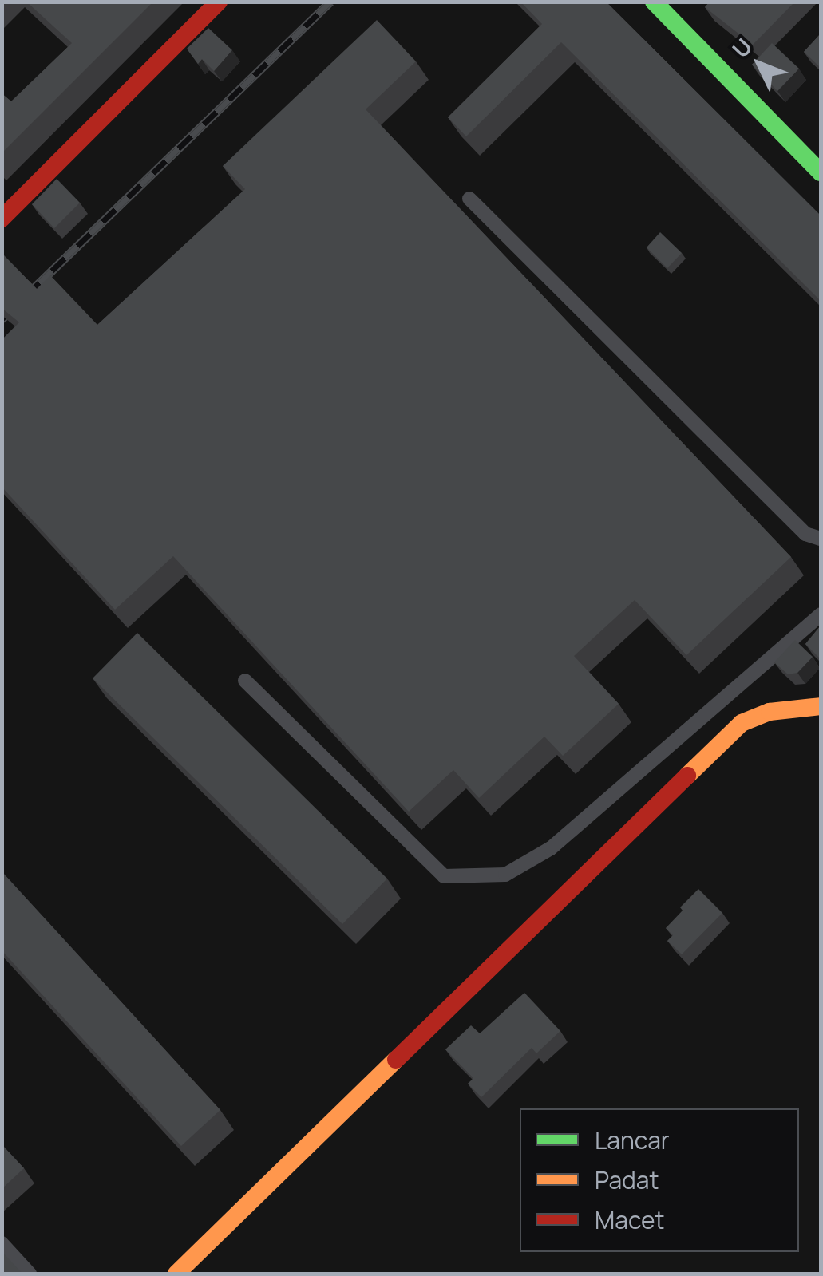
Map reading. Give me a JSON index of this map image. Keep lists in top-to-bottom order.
{
  "legend": ["Lancar", "Padat", "Macet"],
  "north": "top left"
}
